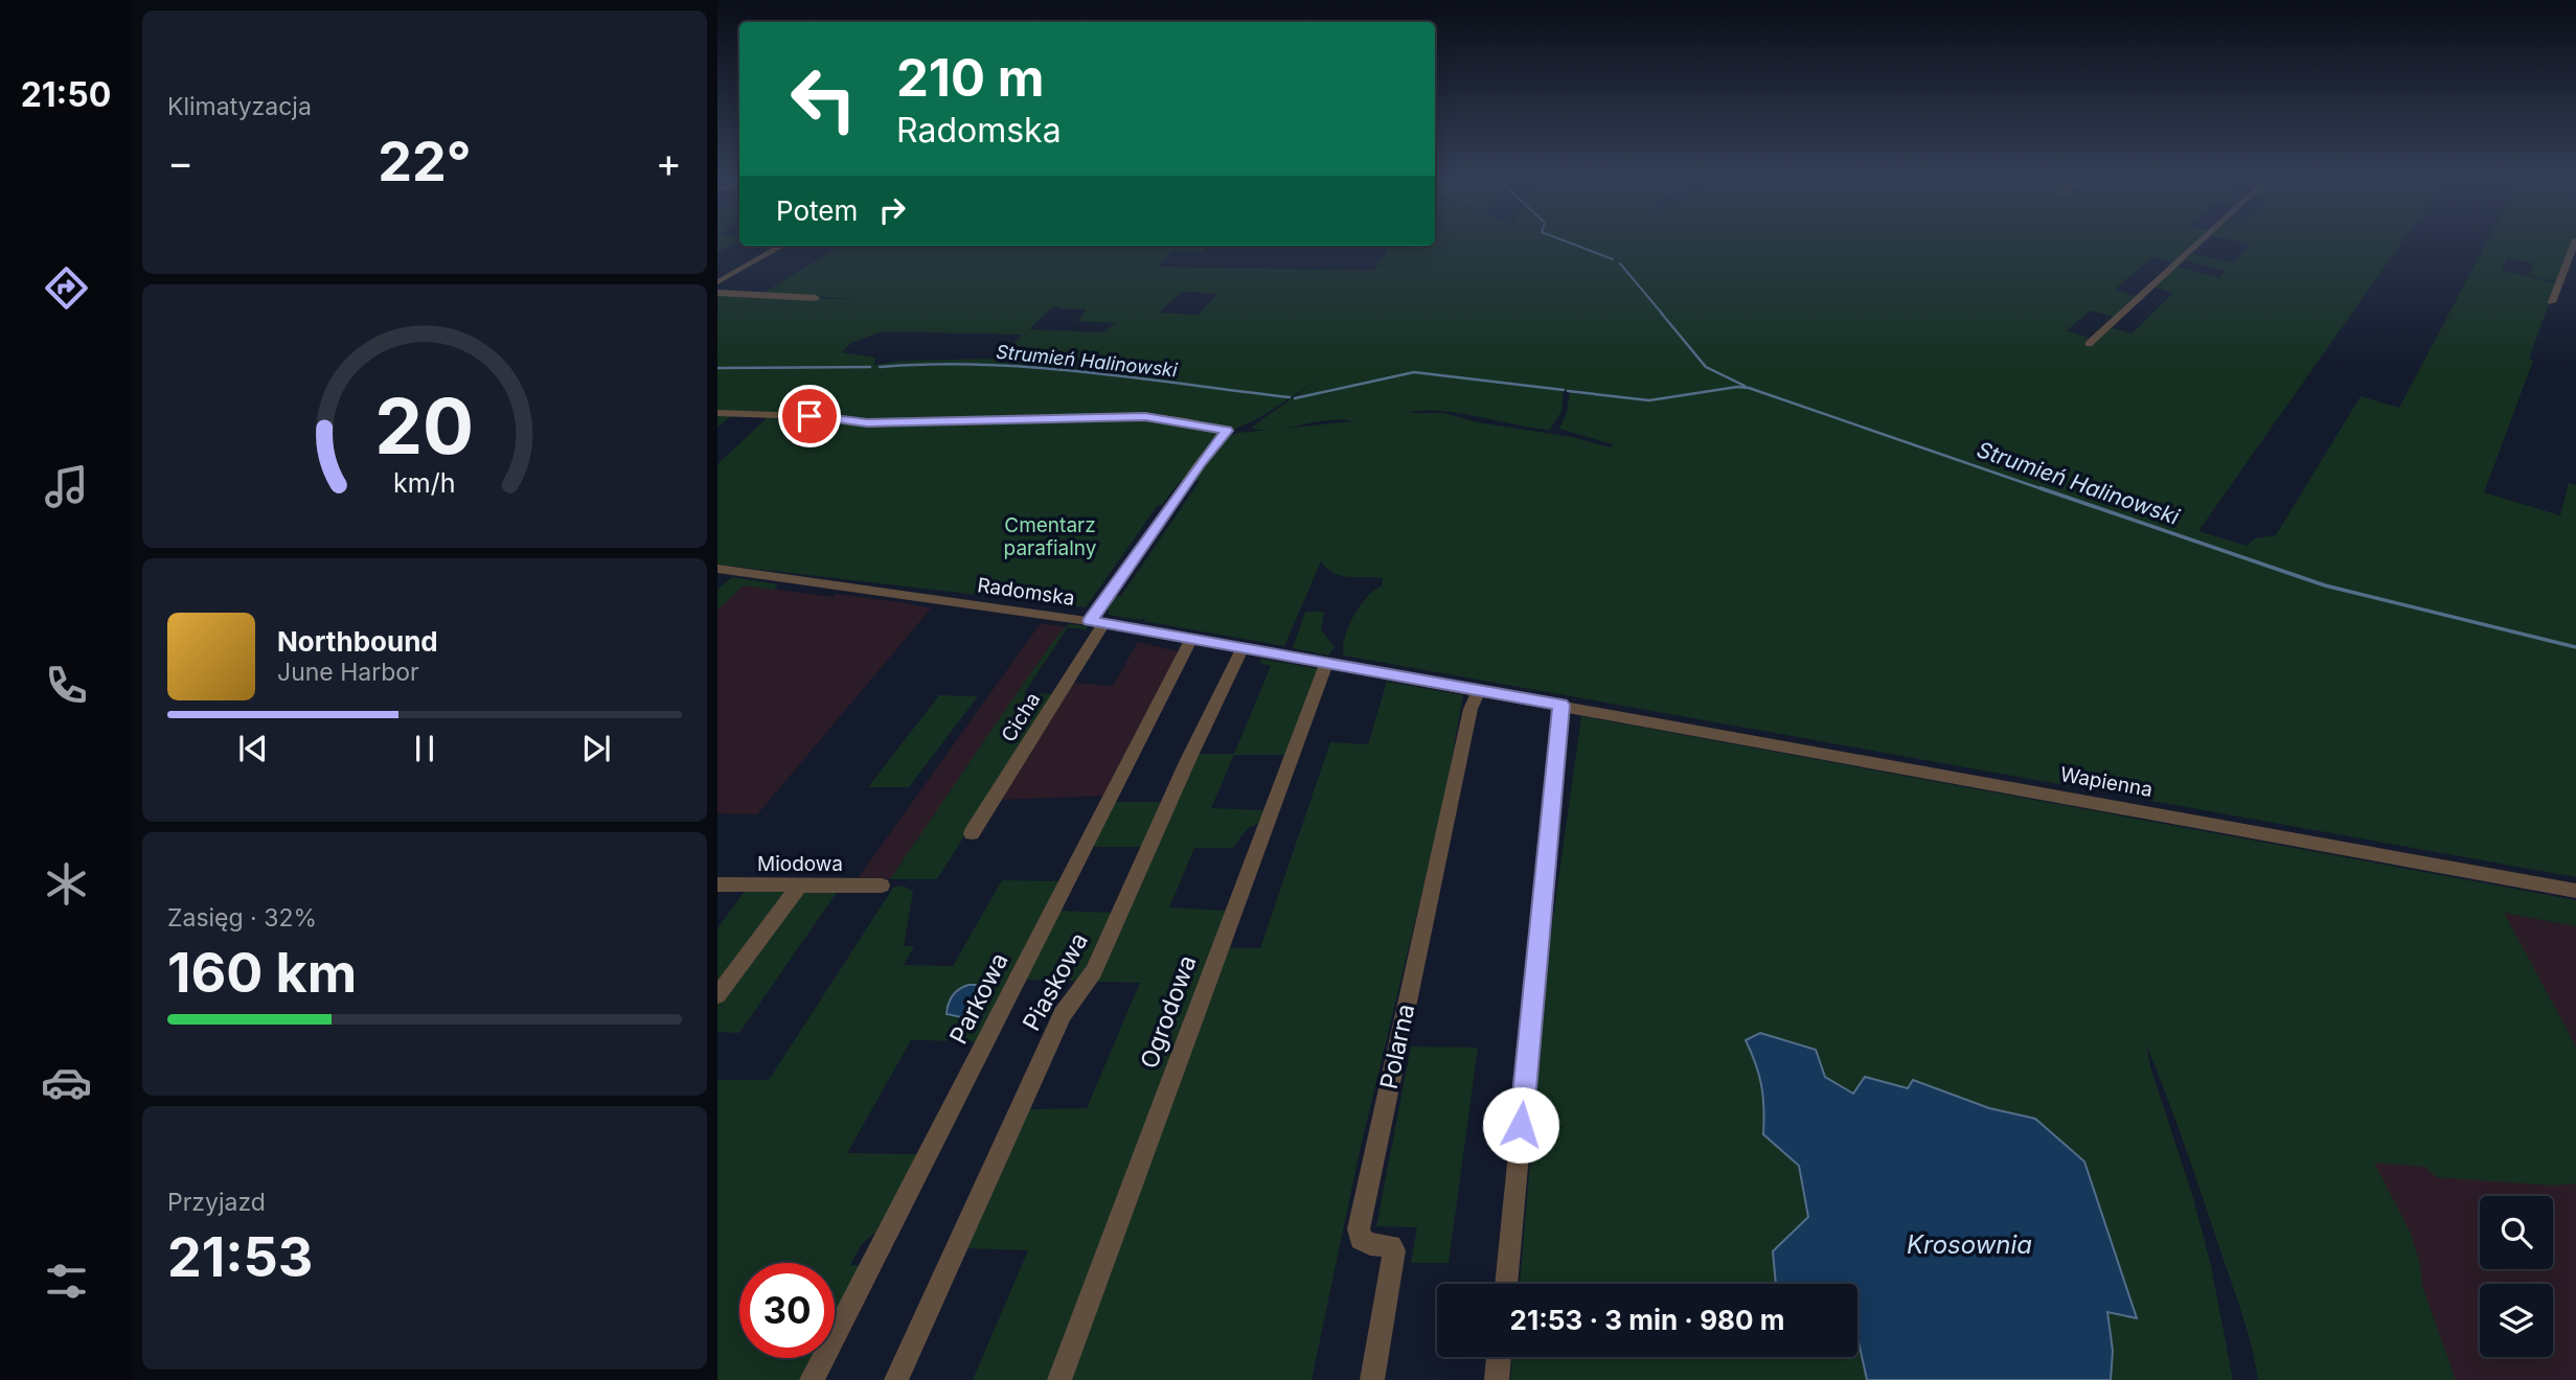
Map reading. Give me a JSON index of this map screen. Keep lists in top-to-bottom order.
{
  "streets": {
    "street": [
      "Radomska",
      "Cicha",
      "Wapienna",
      "Miodowa",
      "Piaskowa",
      "Parkowa",
      "Ogrodowa",
      "Polarna"
    ]
  },
  "crossings": [
    ["Radomska", "Cicha"],
    ["Radomska", "Wapienna"],
    ["Radomska", "Piaskowa"],
    ["Radomska", "Parkowa"],
    ["Radomska", "Ogrodowa"],
    ["Radomska", "Polarna"]
  ],
  "water": ["Strumień Halinowski", "Krosownia"],
  "parks": ["Cmentarz parafialny"],
  "page": {
    "tabs": "21:50",
    "tile": [
      "Klimatyzacja",
      ["Zasięg · 32%", "160 km"],
      ["Przyjazd", "21:53"]
    ],
    "turn": ["210 m", "Radomska"],
    "heat": ["−", "22°", "+"],
    "then": "Potem",
    "song": ["Northbound", "June Harbor"],
    "limit": "30",
    "trip": "21:53 · 3 min · 980 m",
    "gauge": ["20", "km/h"]
  }
}
